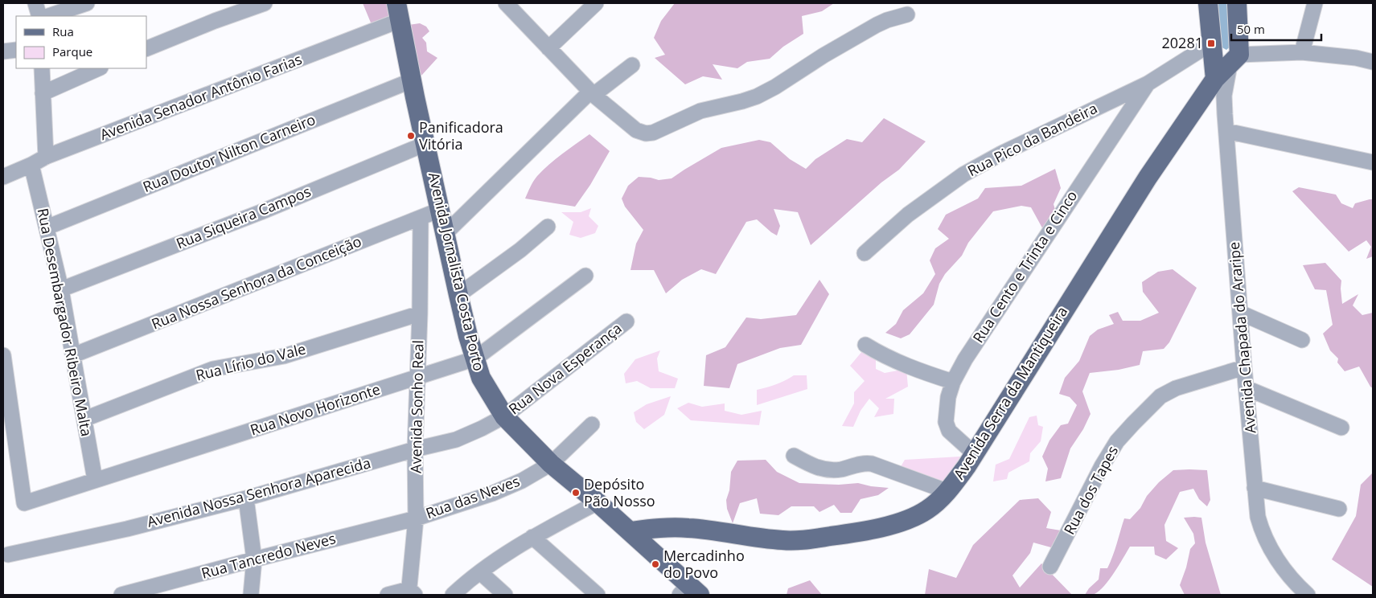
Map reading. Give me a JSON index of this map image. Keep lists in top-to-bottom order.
{
  "streets": {
    "main road": ["Avenida Jornalista Costa Porto", "Avenida Chapada do Araripe", "Avenida Serra da Mantiqueira"],
    "street": [
      "Avenida Senador Antônio Farias",
      "Rua Pico da Bandeira",
      "Rua Doutor Nilton Carneiro",
      "Rua Siqueira Campos",
      "Rua Cento e Trinta e Cinco",
      "Rua Nossa Senhora da Conceição",
      "Rua Desembargador Ribeiro Malta",
      "Rua Lírio do Vale",
      "Rua Nova Esperança",
      "Avenida Sonho Real",
      "Rua Novo Horizonte",
      "Rua dos Tapes",
      "Avenida Nossa Senhora Aparecida",
      "Rua das Neves",
      "Rua Tancredo Neves"
    ]
  },
  "crossings": [
    ["Avenida Senador Antônio Farias", "Avenida Jornalista Costa Porto"],
    ["Avenida Senador Antônio Farias", "Rua Desembargador Ribeiro Malta"],
    ["Rua Pico da Bandeira", "Rua Cento e Trinta e Cinco"],
    ["Rua Doutor Nilton Carneiro", "Avenida Jornalista Costa Porto"],
    ["Rua Doutor Nilton Carneiro", "Rua Desembargador Ribeiro Malta"],
    ["Rua Siqueira Campos", "Avenida Jornalista Costa Porto"],
    ["Rua Siqueira Campos", "Rua Desembargador Ribeiro Malta"],
    ["Rua Cento e Trinta e Cinco", "Avenida Serra da Mantiqueira"],
    ["Avenida Jornalista Costa Porto", "Rua Nossa Senhora da Conceição"],
    ["Avenida Jornalista Costa Porto", "Rua Nova Esperança"],
    ["Avenida Jornalista Costa Porto", "Avenida Serra da Mantiqueira"],
    ["Avenida Jornalista Costa Porto", "Rua Novo Horizonte"],
    ["Avenida Jornalista Costa Porto", "Avenida Nossa Senhora Aparecida"],
    ["Avenida Jornalista Costa Porto", "Rua das Neves"],
    ["Rua Nossa Senhora da Conceição", "Rua Desembargador Ribeiro Malta"],
    ["Rua Nossa Senhora da Conceição", "Avenida Sonho Real"],
    ["Rua Desembargador Ribeiro Malta", "Rua Lírio do Vale"],
    ["Rua Desembargador Ribeiro Malta", "Rua Novo Horizonte"],
    ["Avenida Chapada do Araripe", "Rua dos Tapes"],
    ["Rua Lírio do Vale", "Avenida Sonho Real"],
    ["Rua Nova Esperança", "Avenida Nossa Senhora Aparecida"],
    ["Avenida Sonho Real", "Rua Novo Horizonte"],
    ["Avenida Sonho Real", "Avenida Nossa Senhora Aparecida"],
    ["Avenida Sonho Real", "Rua das Neves"],
    ["Avenida Sonho Real", "Rua Tancredo Neves"],
    ["Rua das Neves", "Rua Tancredo Neves"]
  ],
  "places": {
    "transit": ["20281"],
    "other": ["Panificadora Vitória", "Depósito Pão Nosso", "Mercadinho do Povo"]
  },
  "legend": ["Rua", "Parque"],
  "scale_bar": "50 m"
}
